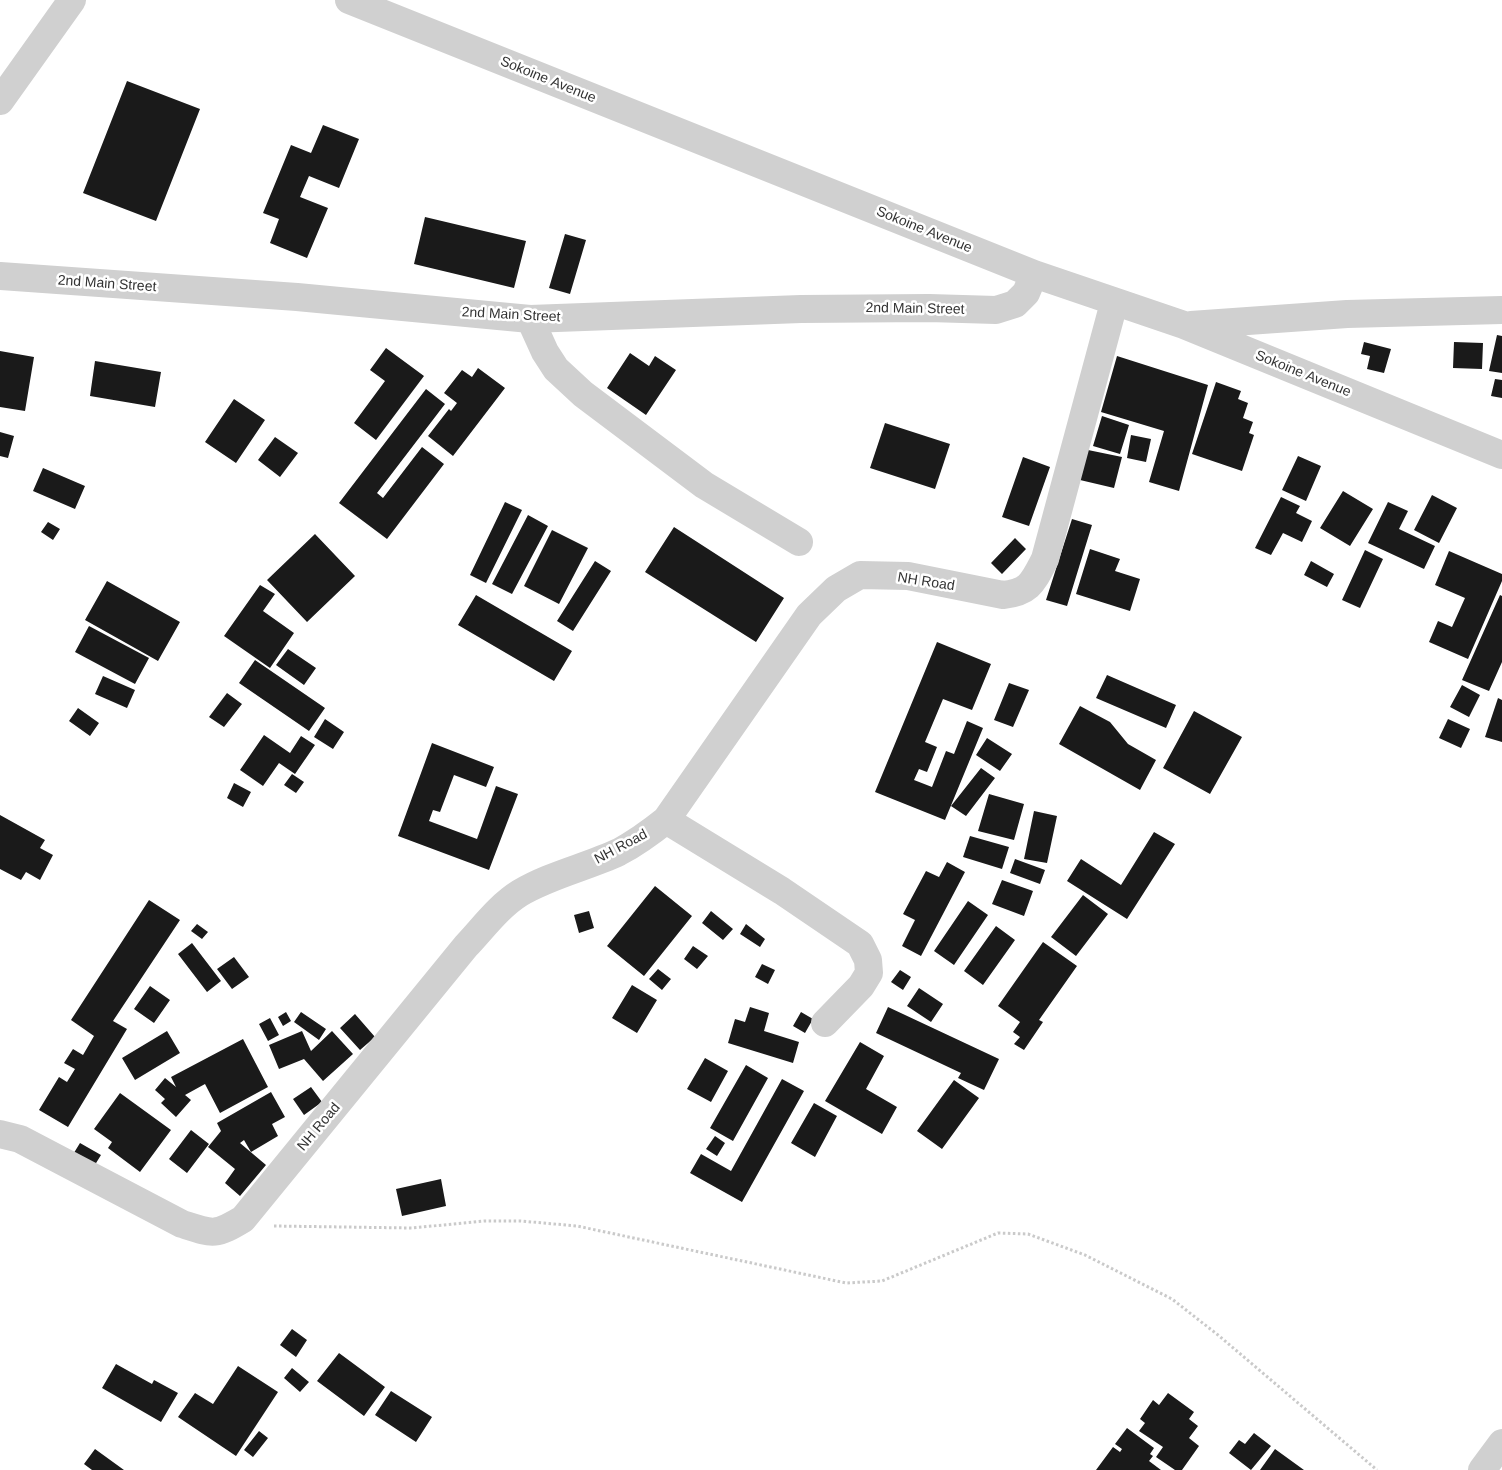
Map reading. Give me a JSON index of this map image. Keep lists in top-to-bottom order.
{
  "streets": {
    "street": ["Sokoine Avenue", "2nd Main Street", "NH Road"]
  },
  "crossings": [
    ["Sokoine Avenue", "2nd Main Street"],
    ["Sokoine Avenue", "NH Road"]
  ]
}
